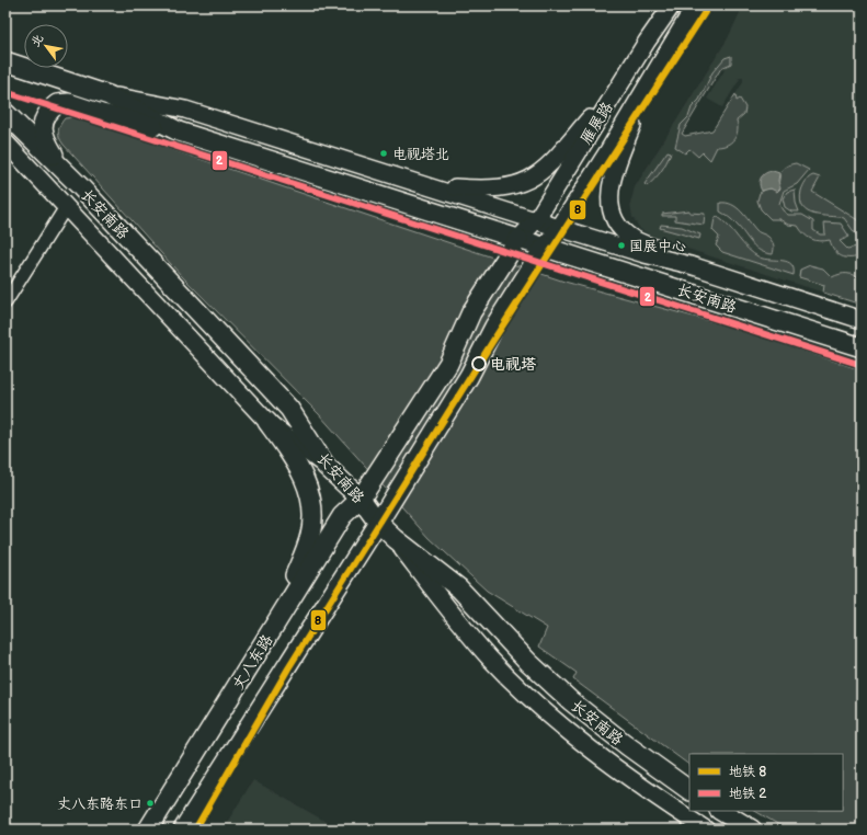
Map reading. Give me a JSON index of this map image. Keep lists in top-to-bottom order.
{
  "streets": {
    "main road": ["雁展路", "长安南路", "丈八东路"]
  },
  "crossings": [
    ["雁展路", "长安南路"],
    ["雁展路", "丈八东路"],
    ["长安南路", "丈八东路"]
  ],
  "places": [
    "电视塔北",
    "国展中心",
    "电视塔",
    "丈八东路东口"
  ],
  "lines": ["metro line 8", "metro line 2"],
  "legend": ["地铁 8", "地铁 2"],
  "north": "top left"
}
